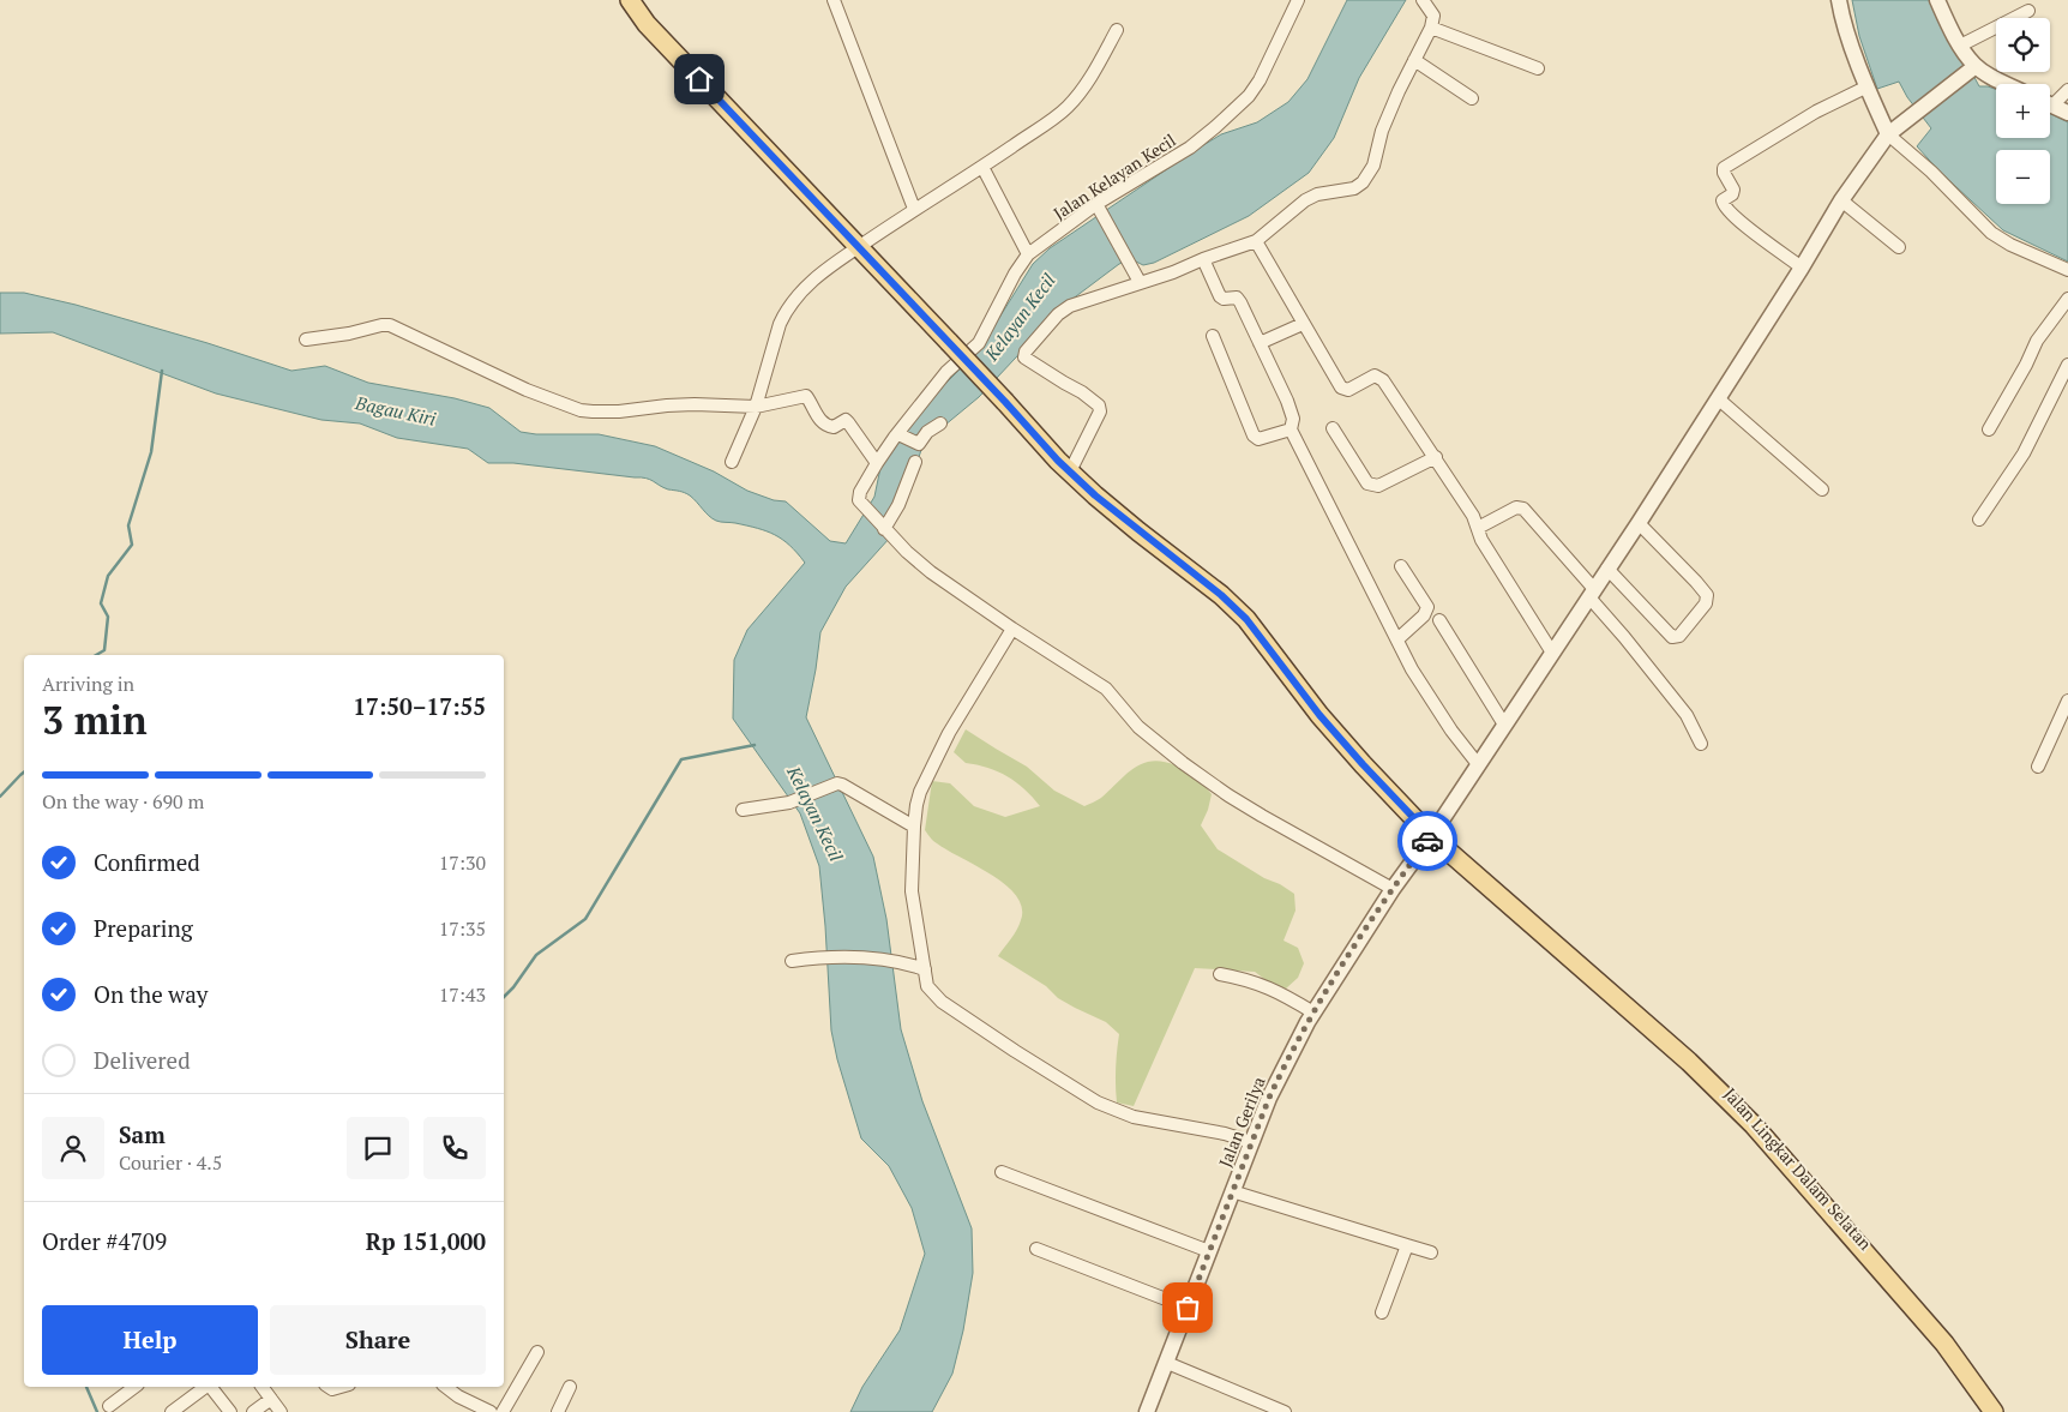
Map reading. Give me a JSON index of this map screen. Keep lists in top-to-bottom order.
{
  "streets": {
    "main road": ["Jalan Lingkar Dalam Selatan"],
    "street": ["Jalan Kelayan Kecil", "Jalan Gerilya"]
  },
  "crossings": [
    ["Jalan Gerilya", "Jalan Lingkar Dalam Selatan"]
  ],
  "water": ["Kelayan Kecil", "Bagau Kiri"],
  "page": {
    "map_buttons": ["+", "−"],
    "heading": ["3 min", "Arriving in", "17:50–17:55"],
    "panel": [
      "Sam",
      "Courier · 4.5",
      "Order #4709",
      "Rp 151,000"
    ],
    "bar": "On the way · 690 m",
    "list": [
      ["Confirmed", "17:30"],
      ["Preparing", "17:35"],
      ["On the way", "17:43"],
      "Delivered"
    ],
    "buttons": ["Help", "Share"]
  }
}
